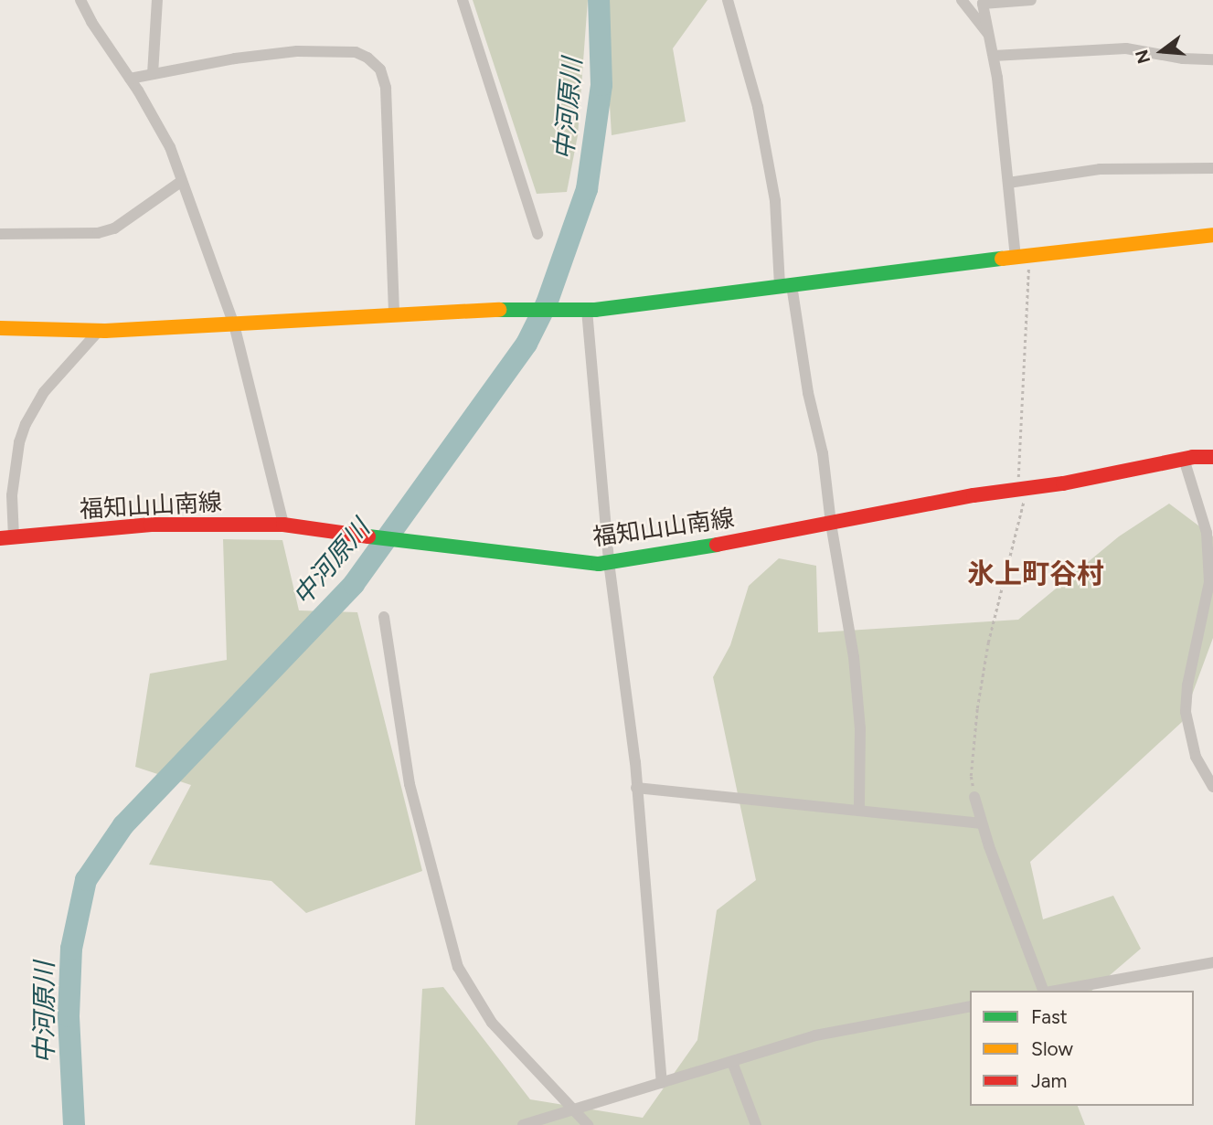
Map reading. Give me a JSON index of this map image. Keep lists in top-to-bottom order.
{
  "streets": {
    "main road": ["福知山山南線"]
  },
  "districts": ["氷上町谷村"],
  "water": ["中河原川"],
  "legend": ["Fast", "Slow", "Jam"],
  "north": "left"
}
